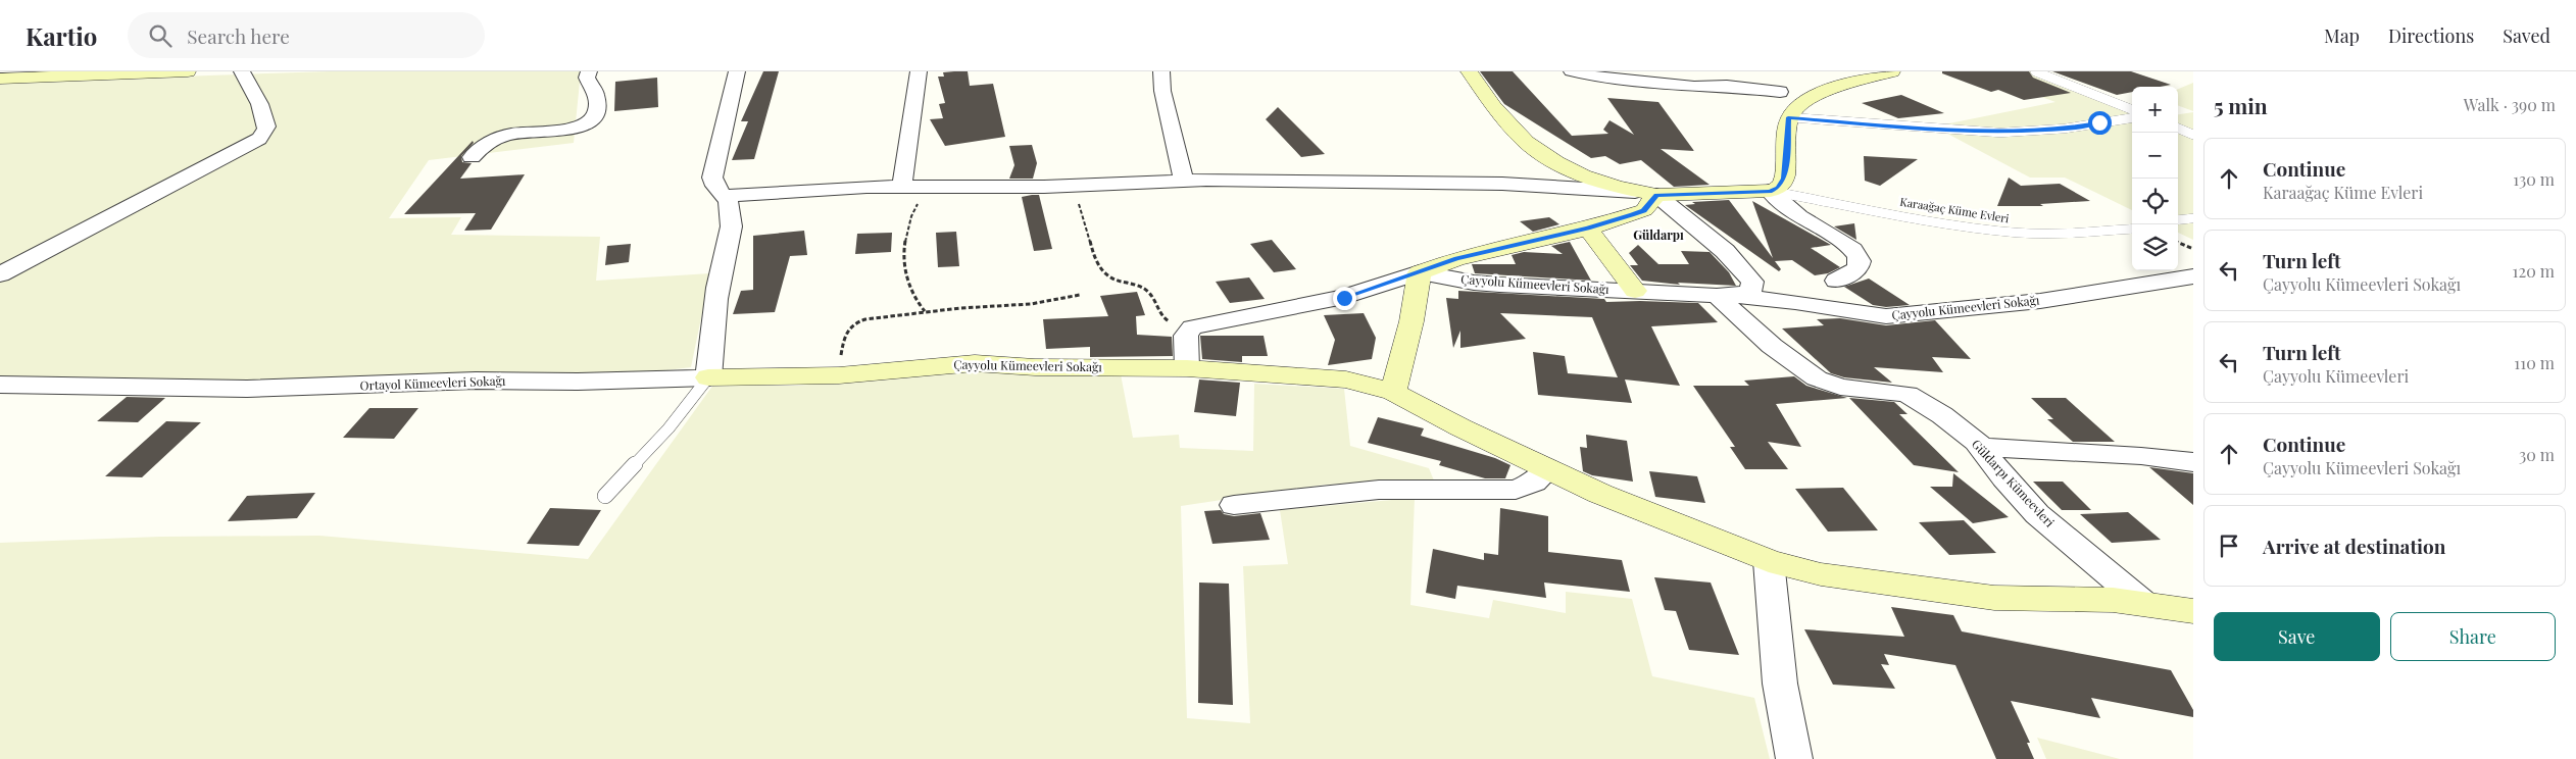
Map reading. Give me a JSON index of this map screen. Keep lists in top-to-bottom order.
{
  "streets": {
    "street": ["Çayyolu Kümeevleri Sokağı", "Ortayol Kümeevleri Sokağı", "Güldarpı Kümeevleri"],
    "lane": ["Karaağaç Küme Evleri"]
  },
  "crossings": [
    ["Çayyolu Kümeevleri Sokağı", "Ortayol Kümeevleri Sokağı"],
    ["Çayyolu Kümeevleri Sokağı", "Güldarpı Kümeevleri"]
  ],
  "districts": ["Güldarpı"],
  "page": {
    "header": "Kartio",
    "search": "Search here",
    "nav": ["Map", "Directions", "Saved"],
    "heading": ["5 min", "Walk · 390 m"],
    "map_buttons": ["+", "−"],
    "list": [
      ["Continue", "Karaağaç Küme Evleri", "130 m"],
      ["Turn left", "Çayyolu Kümeevleri Sokağı", "120 m"],
      ["Turn left", "Çayyolu Kümeevleri", "110 m"],
      ["Continue", "Çayyolu Kümeevleri Sokağı", "30 m"],
      "Arrive at destination"
    ],
    "buttons": ["Save", "Share"]
  }
}
